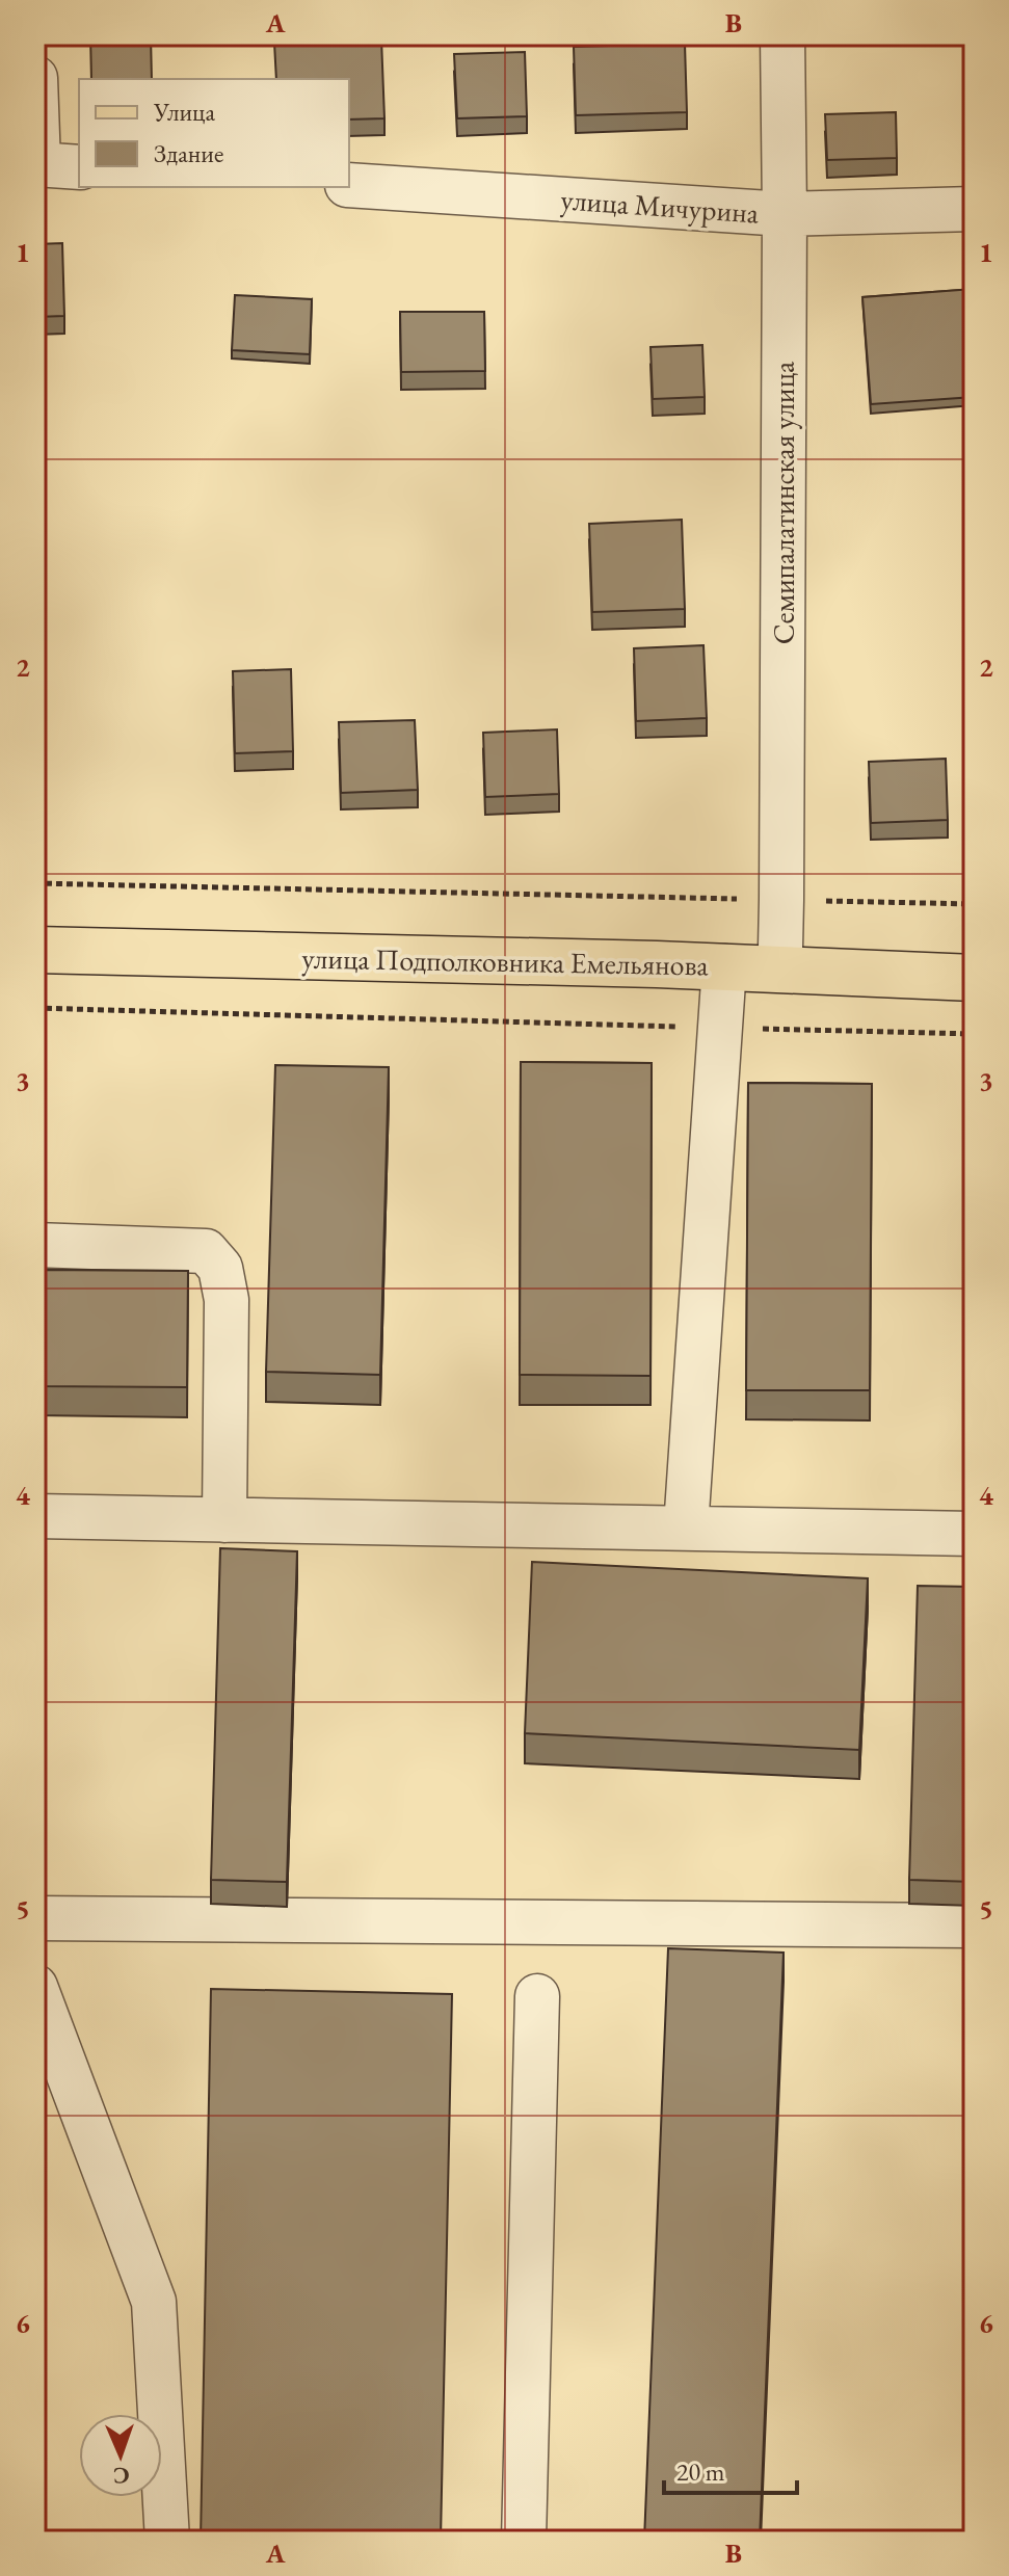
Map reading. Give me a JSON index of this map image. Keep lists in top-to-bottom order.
{
  "streets": {
    "main road": ["улица Подполковника Емельянова"],
    "street": ["улица Мичурина", "Семипалатинская улица"]
  },
  "crossings": [
    ["улица Мичурина", "Семипалатинская улица"],
    ["Семипалатинская улица", "улица Подполковника Емельянова"]
  ],
  "legend": ["Улица", "Здание"],
  "scale_bar": "20 m",
  "north": "bottom",
  "grid": {
    "columns": ["A", "B"],
    "rows": [
      "1",
      "2",
      "3",
      "4",
      "5",
      "6"
    ]
  }
}
